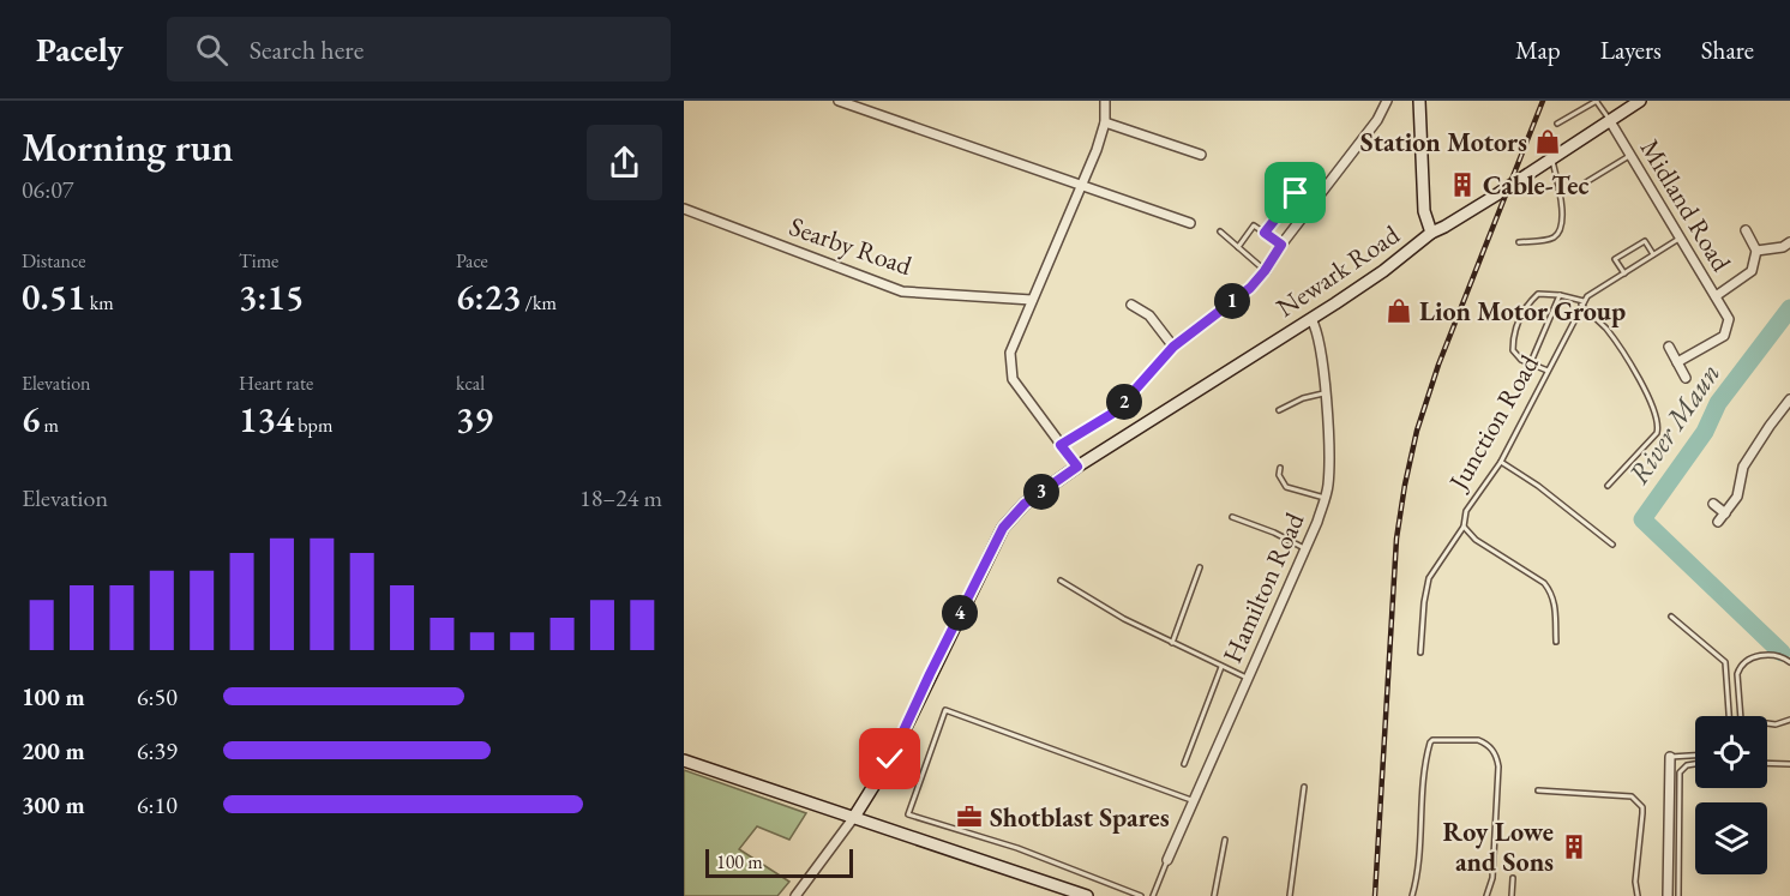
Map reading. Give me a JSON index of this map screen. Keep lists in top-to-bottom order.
{
  "streets": {
    "main road": ["Newark Road"],
    "street": ["Midland Road", "Searby Road", "Hamilton Road"],
    "lane": ["Junction Road"]
  },
  "crossings": [
    ["Midland Road", "Newark Road"],
    ["Midland Road", "Junction Road"],
    ["Newark Road", "Hamilton Road"]
  ],
  "water": ["River Maun"],
  "places": {
    "shop": ["Station Motors", "Lion Motor Group"],
    "building": ["Cable-Tec", "Roy Lowe and Sons"],
    "office": ["Shotblast Spares"]
  },
  "scale_bar": "100 m",
  "page": {
    "header": "Pacely",
    "search": "Search here",
    "nav": ["Map", "Layers", "Share"],
    "heading": ["Morning run", "06:07"],
    "stats": [
      ["Distance", "0.51 km"],
      ["Time", "3:15"],
      ["Pace", "6:23 /km"],
      ["Elevation", "6 m"],
      ["Heart rate", "134 bpm"],
      ["kcal", "39"]
    ],
    "pins": [
      "1",
      "2",
      "3",
      "4"
    ],
    "chart": ["Elevation", "18–24 m"],
    "list": [
      {
        "name": "100 m",
        "note": "6:50"
      },
      {
        "name": "200 m",
        "note": "6:39"
      },
      {
        "name": "300 m",
        "note": "6:10"
      }
    ],
    "scale": "100 m"
  }
}
